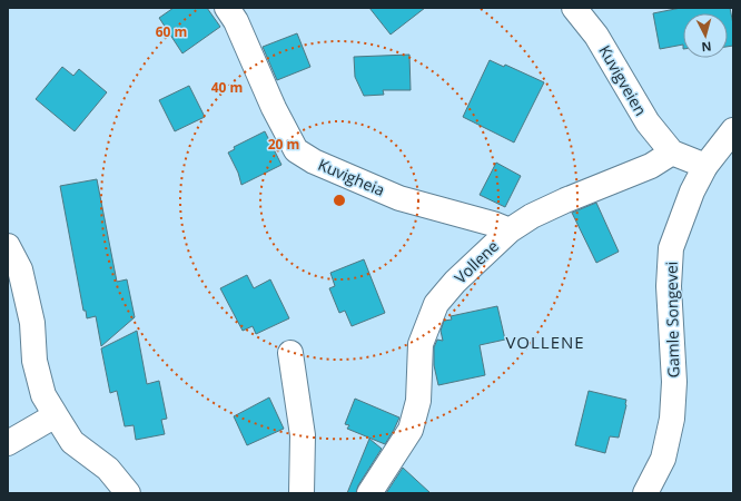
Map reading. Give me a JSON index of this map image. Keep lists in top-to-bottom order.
{
  "streets": {
    "street": [
      "Kuvigveien",
      "Kuvigheia",
      "Vollene",
      "Gamle Songevei"
    ]
  },
  "crossings": [
    ["Kuvigveien", "Vollene"],
    ["Kuvigheia", "Vollene"]
  ],
  "districts": ["VOLLENE"],
  "north": "bottom",
  "rings": ["60 m", "40 m", "20 m"]
}
